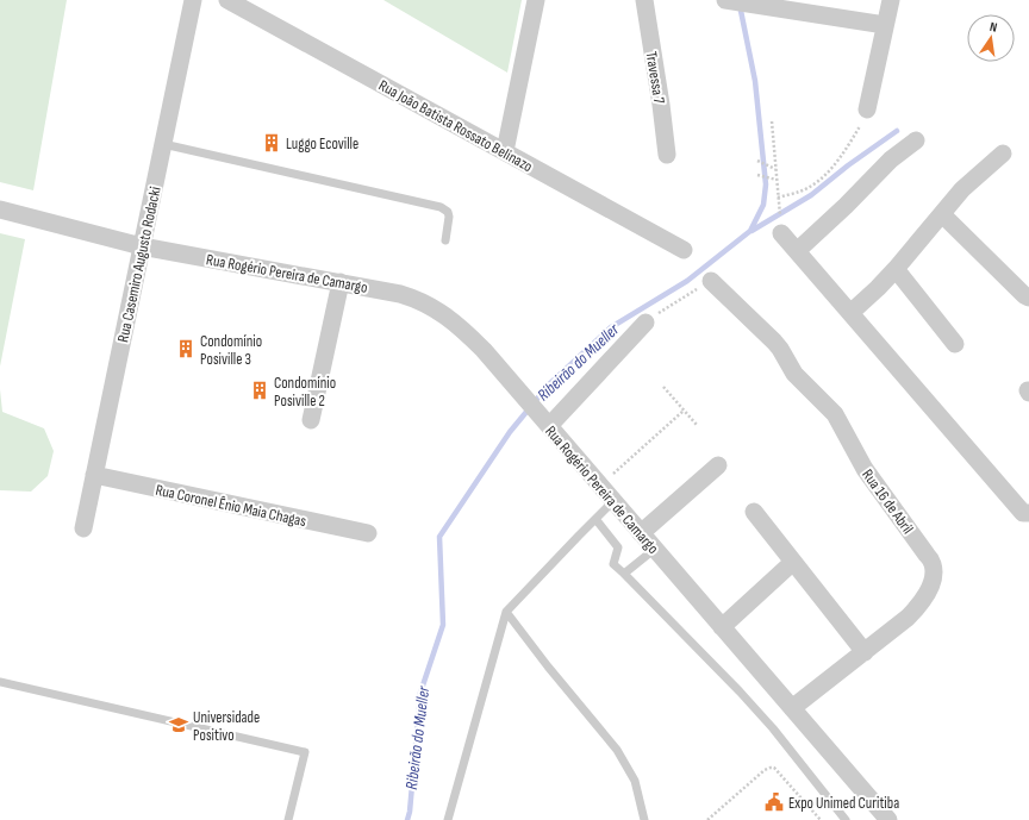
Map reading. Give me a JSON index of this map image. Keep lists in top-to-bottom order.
{
  "streets": {
    "street": [
      "Travessa 7",
      "Rua João Batista Rossato Belinazo",
      "Rua Casemiro Augusto Rodacki",
      "Rua Rogério Pereira de Camargo",
      "Rua 16 de Abril",
      "Rua Coronel Ênio Maia Chagas"
    ]
  },
  "crossings": [
    ["Rua Casemiro Augusto Rodacki", "Rua Rogério Pereira de Camargo"],
    ["Rua Casemiro Augusto Rodacki", "Rua Coronel Ênio Maia Chagas"],
    ["Rua Rogério Pereira de Camargo", "Rua 16 de Abril"]
  ],
  "water": ["Ribeirão do Mueller"],
  "places": {
    "building": ["Luggo Ecoville", "Condomínio Posiville 3", "Condomínio Posiville 2"],
    "school or university": ["Universidade Positivo"],
    "public building": ["Expo Unimed Curitiba"]
  },
  "north": "top"
}
